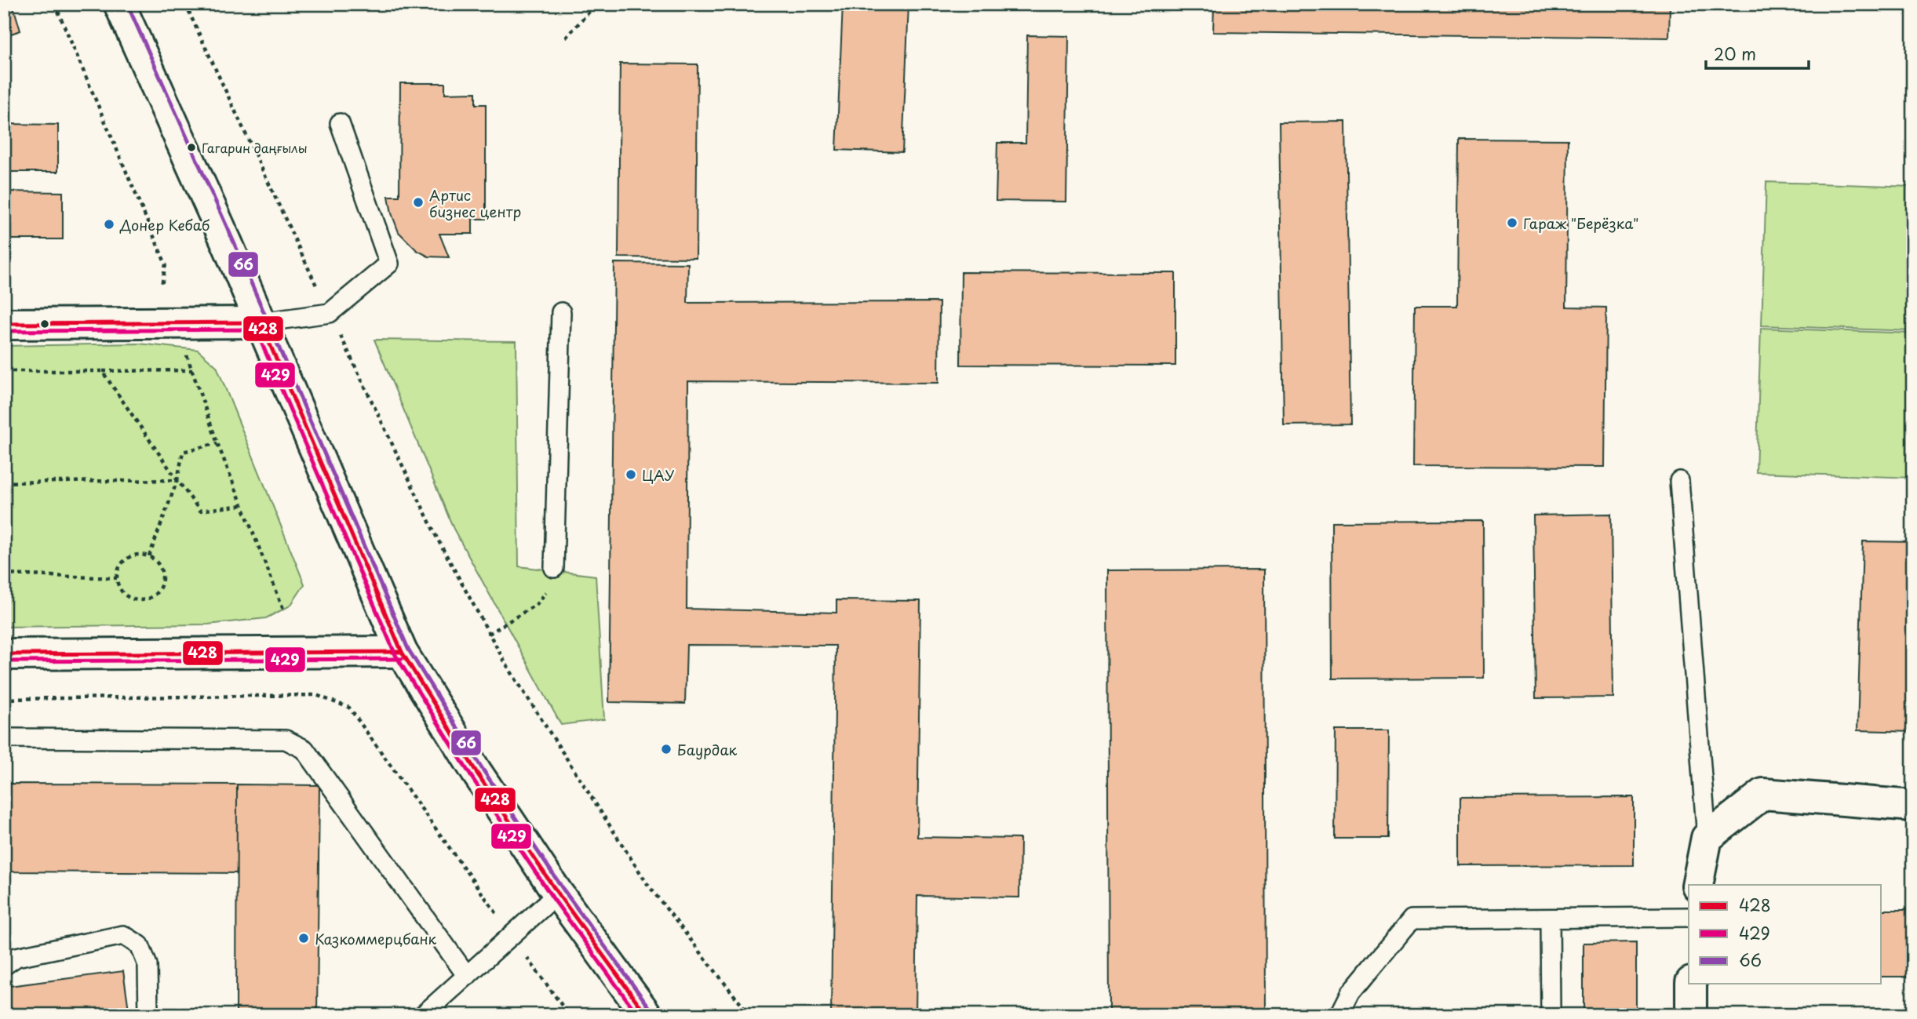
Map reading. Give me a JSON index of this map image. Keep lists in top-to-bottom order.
{
  "places": [
    "Гагарин даңғылы",
    "Артис бизнес центр",
    "Гараж \"Берёзка\"",
    "Донер Кебаб",
    "ЦАУ",
    "Баурдак",
    "Казкоммерцбанк"
  ],
  "lines": ["transit line 66", "transit line 428", "transit line 429"],
  "legend": ["428", "429", "66"],
  "scale_bar": "20 m"
}
